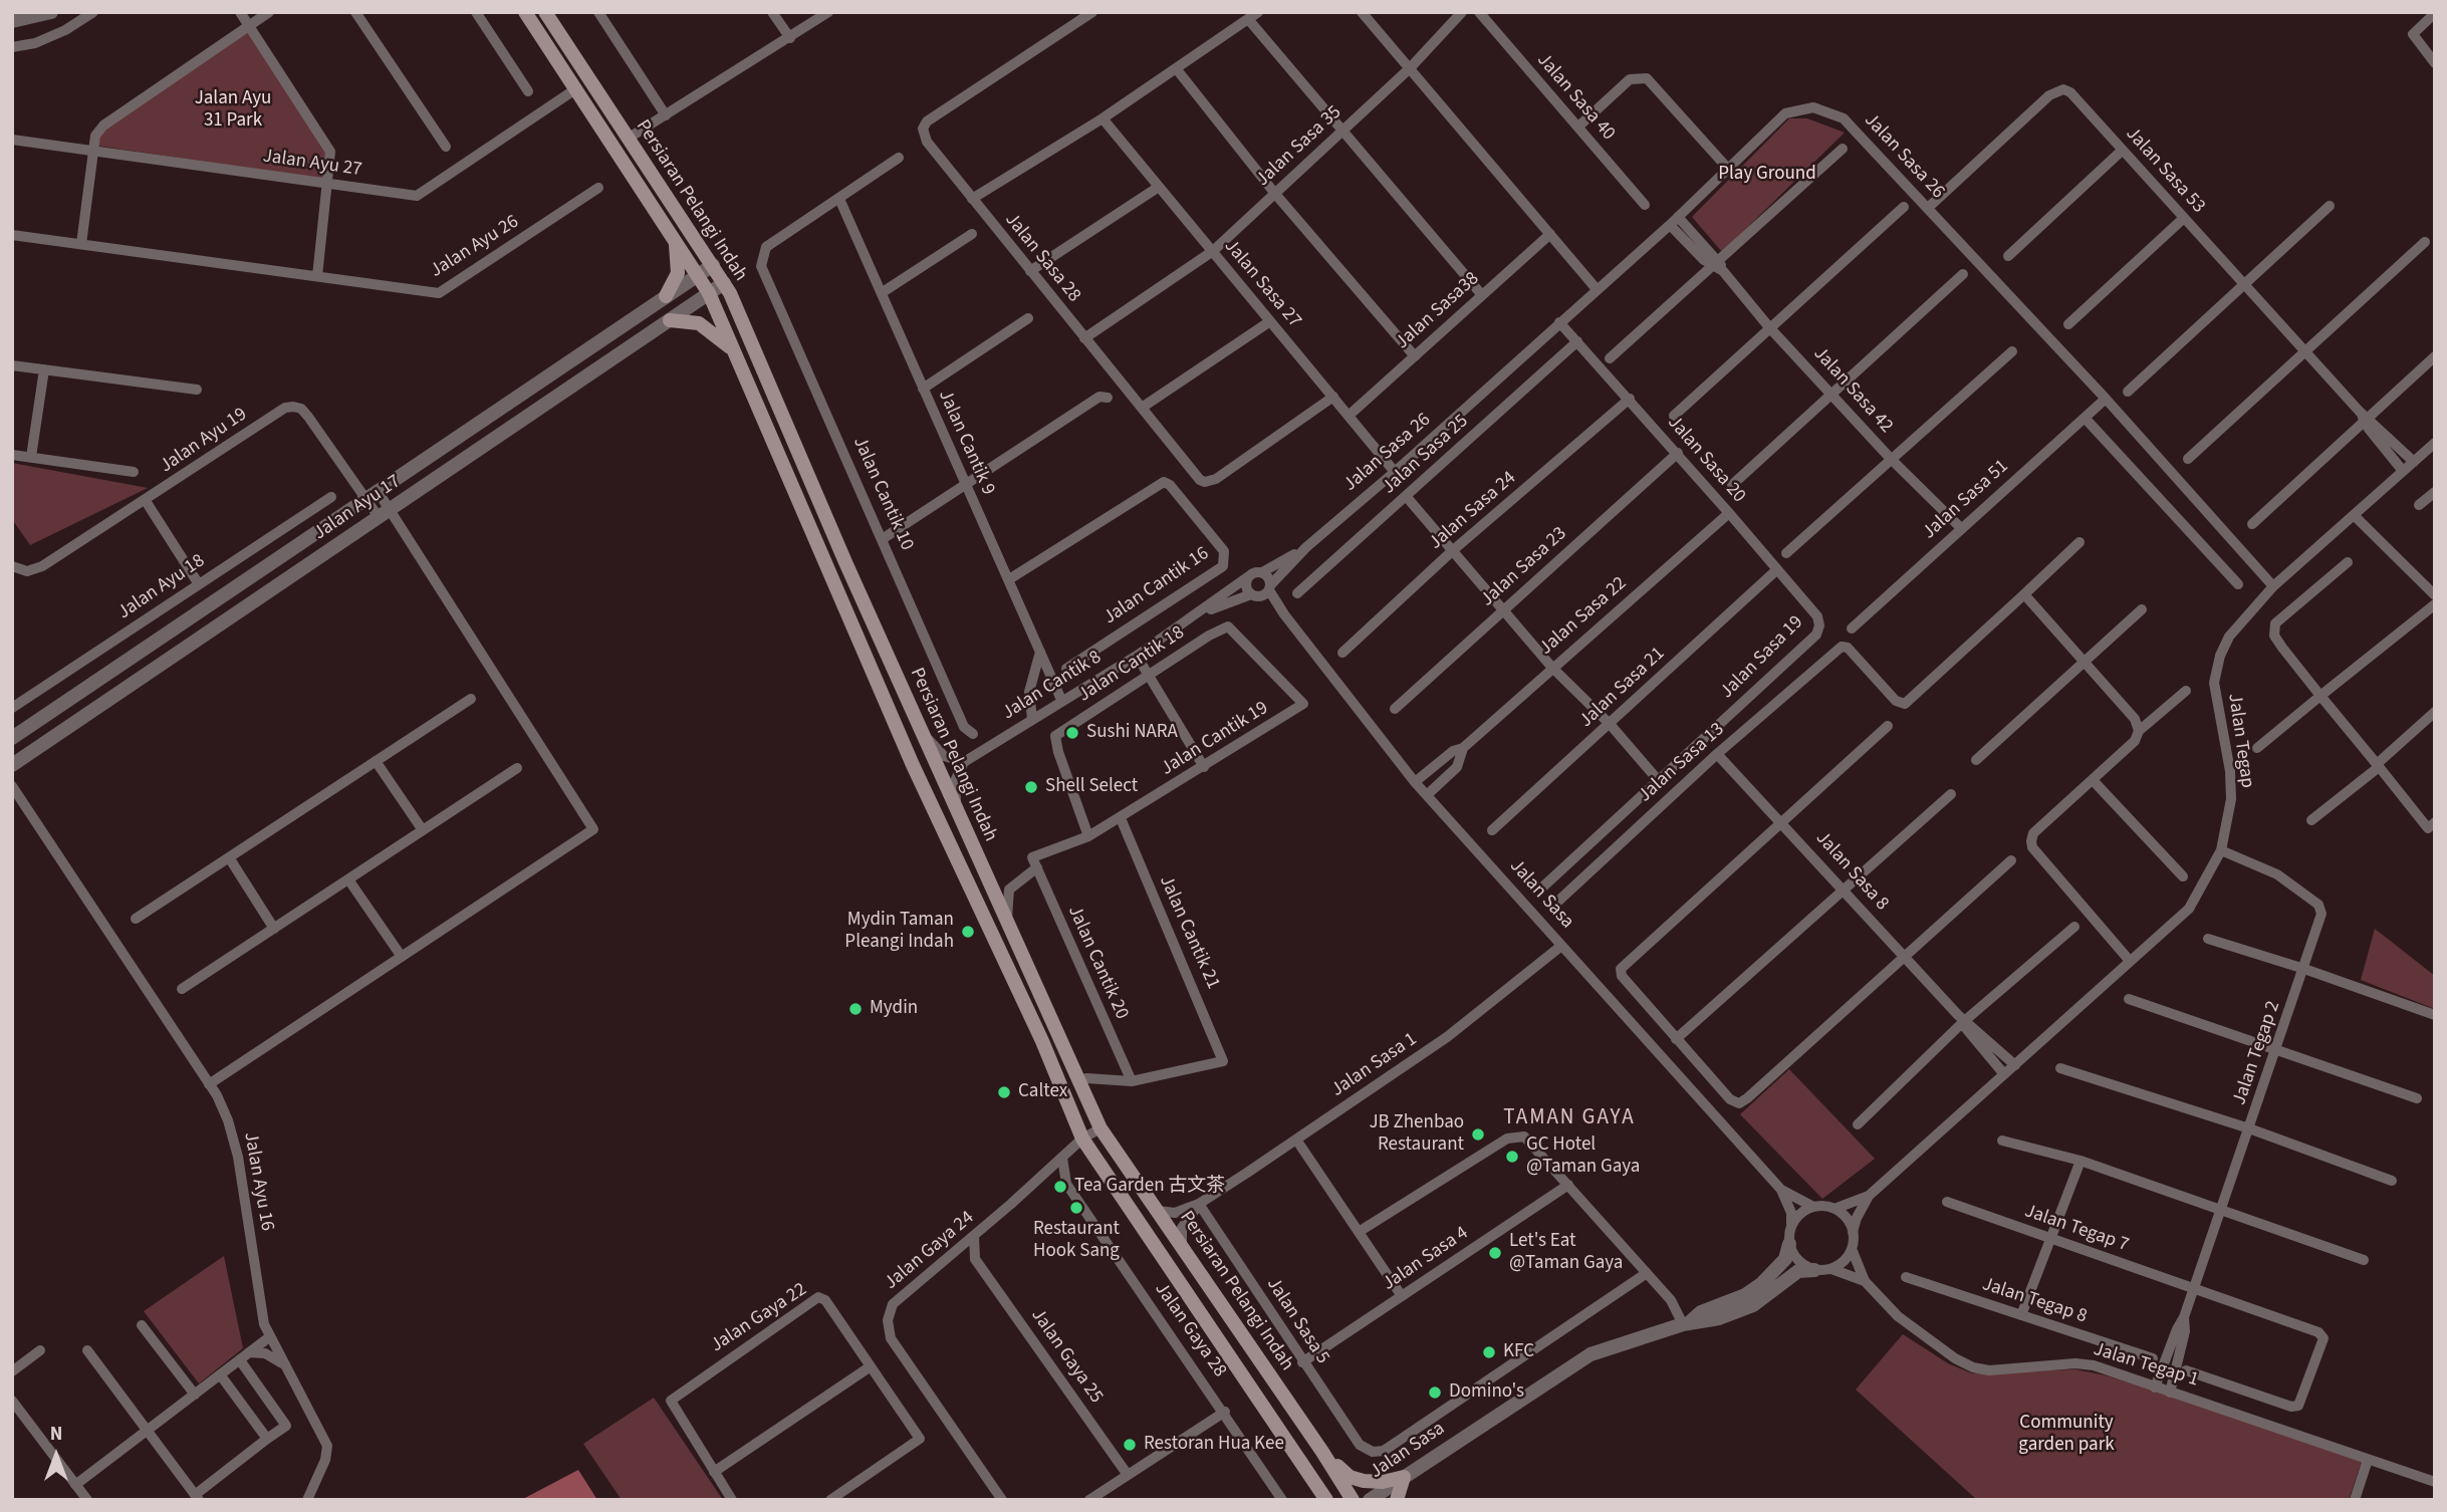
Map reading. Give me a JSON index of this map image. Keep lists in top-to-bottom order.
{
  "streets": {
    "main road": ["Persiaran Pelangi Indah"],
    "street": [
      "Jalan Sasa 40",
      "Jalan Sasa 35",
      "Jalan Sasa 26",
      "Jalan Ayu 27",
      "Jalan Sasa 53",
      "Jalan Ayu 26",
      "Jalan Sasa 28",
      "Jalan Sasa 27",
      "Jalan Sasa38",
      "Jalan Sasa 42",
      "Jalan Ayu 19",
      "Jalan Cantik 9",
      "Jalan Sasa 25",
      "Jalan Sasa 20",
      "Jalan Cantik 10",
      "Jalan Sasa 51",
      "Jalan Ayu 17",
      "Jalan Sasa 24",
      "Jalan Sasa 23",
      "Jalan Cantik 16",
      "Jalan Ayu 18",
      "Jalan Sasa 22",
      "Jalan Sasa 19",
      "Jalan Cantik 18",
      "Jalan Cantik 8",
      "Jalan Sasa 21",
      "Jalan Cantik 19",
      "Jalan Tegap",
      "Jalan Sasa 13",
      "Jalan Sasa 8",
      "Jalan Sasa",
      "Jalan Cantik 21",
      "Jalan Cantik 20",
      "Jalan Tegap 2",
      "Jalan Sasa 1",
      "Jalan Ayu 16",
      "Jalan Tegap 7",
      "Jalan Gaya 24",
      "Jalan Sasa 4",
      "Jalan Tegap 8",
      "Jalan Gaya 22",
      "Jalan Sasa 5",
      "Jalan Gaya 28",
      "Jalan Gaya 25",
      "Jalan Tegap 1"
    ]
  },
  "crossings": [
    ["Jalan Sasa 35", "Jalan Sasa 28"],
    ["Jalan Sasa 35", "Jalan Sasa 27"],
    ["Jalan Sasa 26", "Jalan Sasa 53"],
    ["Jalan Sasa 26", "Jalan Sasa 27"],
    ["Jalan Sasa 26", "Jalan Sasa 42"],
    ["Jalan Sasa 26", "Jalan Sasa 20"],
    ["Jalan Sasa 26", "Jalan Sasa 51"],
    ["Jalan Sasa 26", "Jalan Tegap"],
    ["Jalan Sasa 26", "Jalan Sasa"],
    ["Jalan Ayu 27", "Persiaran Pelangi Indah"],
    ["Jalan Sasa 53", "Jalan Tegap"],
    ["Persiaran Pelangi Indah", "Jalan Ayu 17"],
    ["Persiaran Pelangi Indah", "Jalan Cantik 19"],
    ["Persiaran Pelangi Indah", "Jalan Sasa 1"],
    ["Persiaran Pelangi Indah", "Jalan Gaya 24"],
    ["Jalan Sasa 28", "Jalan Sasa 27"],
    ["Jalan Sasa 27", "Jalan Sasa38"],
    ["Jalan Sasa 42", "Jalan Sasa 51"],
    ["Jalan Ayu 19", "Jalan Ayu 17"],
    ["Jalan Cantik 9", "Jalan Cantik 10"],
    ["Jalan Cantik 9", "Jalan Cantik 16"],
    ["Jalan Cantik 9", "Jalan Cantik 8"],
    ["Jalan Sasa 25", "Jalan Sasa 20"],
    ["Jalan Sasa 20", "Jalan Sasa 24"],
    ["Jalan Sasa 20", "Jalan Sasa 23"],
    ["Jalan Sasa 20", "Jalan Sasa 22"],
    ["Jalan Sasa 20", "Jalan Sasa 19"],
    ["Jalan Sasa 20", "Jalan Sasa 21"],
    ["Jalan Sasa 22", "Jalan Sasa"],
    ["Jalan Cantik 18", "Jalan Cantik 19"],
    ["Jalan Cantik 19", "Jalan Cantik 21"],
    ["Jalan Cantik 19", "Jalan Cantik 20"],
    ["Jalan Tegap", "Jalan Sasa 8"],
    ["Jalan Tegap", "Jalan Sasa"],
    ["Jalan Tegap", "Jalan Tegap 2"],
    ["Jalan Tegap", "Jalan Tegap 1"],
    ["Jalan Sasa 13", "Jalan Sasa 8"],
    ["Jalan Sasa", "Jalan Sasa 1"],
    ["Jalan Sasa", "Jalan Tegap 1"],
    ["Jalan Cantik 21", "Jalan Cantik 20"],
    ["Jalan Tegap 2", "Jalan Tegap 7"],
    ["Jalan Tegap 2", "Jalan Tegap 1"],
    ["Jalan Sasa 1", "Jalan Sasa 5"],
    ["Jalan Gaya 24", "Jalan Gaya 28"],
    ["Jalan Sasa 4", "Jalan Sasa 5"]
  ],
  "districts": ["TAMAN GAYA"],
  "parks": ["Jalan Ayu 31 Park", "Play Ground", "Community garden park"],
  "places": [
    "Sushi NARA",
    "Shell Select",
    "Mydin Taman Pleangi Indah",
    "Mydin",
    "Caltex",
    "JB Zhenbao Restaurant",
    "GC Hotel @Taman Gaya",
    "Tea Garden 古文茶",
    "Restaurant Hook Sang",
    "Let's Eat @Taman Gaya",
    "KFC",
    "Domino's",
    "Restoran Hua Kee"
  ],
  "north": "top"
}
